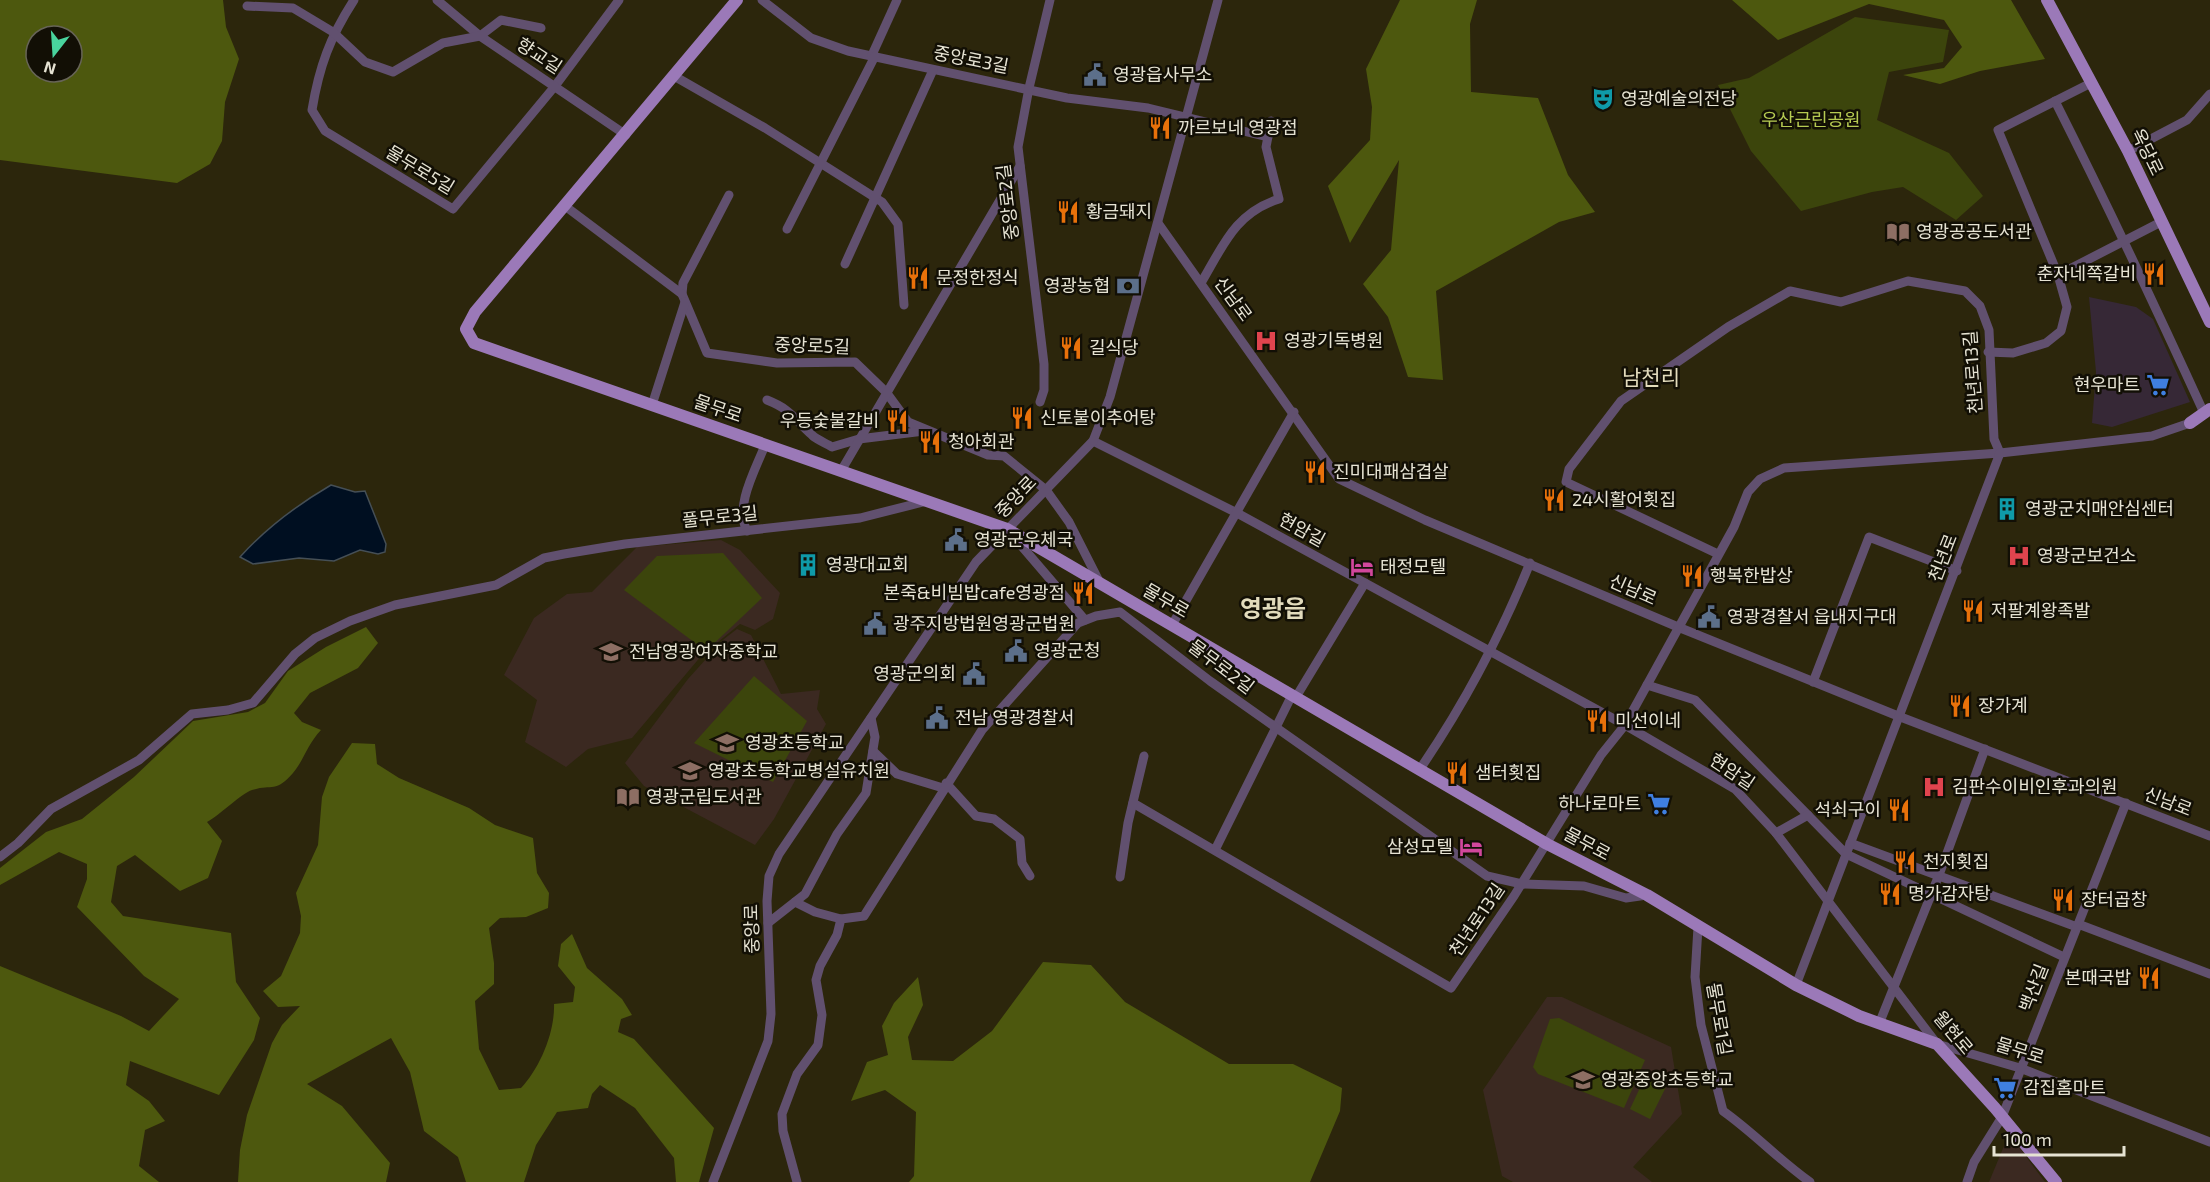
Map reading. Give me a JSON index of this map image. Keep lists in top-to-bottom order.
{
  "streets": {
    "main road": ["옥당로", "물무로", "월현로"],
    "street": [
      "향교길",
      "중앙로3길",
      "물무로5길",
      "중앙로2길",
      "신남로",
      "중앙로5길",
      "천년로13길",
      "중앙로",
      "풀무로3길",
      "현암길",
      "천년로",
      "물무로2길",
      "백산길",
      "물무로1길"
    ]
  },
  "crossings": [
    ["향교길", "물무로5길"],
    ["향교길", "물무로"],
    ["중앙로3길", "중앙로2길"],
    ["중앙로3길", "중앙로"],
    ["신남로", "천년로13길"],
    ["신남로", "중앙로"],
    ["신남로", "천년로"],
    ["신남로", "백산길"],
    ["중앙로5길", "물무로"],
    ["중앙로5길", "중앙로"],
    ["천년로13길", "물무로"],
    ["천년로13길", "현암길"],
    ["천년로13길", "천년로"],
    ["천년로13길", "물무로2길"],
    ["물무로", "중앙로"],
    ["물무로", "풀무로3길"],
    ["물무로", "천년로"],
    ["물무로", "물무로2길"],
    ["물무로", "백산길"],
    ["물무로", "물무로1길"],
    ["물무로", "월현로"],
    ["중앙로", "현암길"],
    ["현암길", "천년로"],
    ["현암길", "월현로"],
    ["천년로", "월현로"],
    ["백산길", "월현로"]
  ],
  "districts": ["남천리", "영광읍"],
  "parks": ["우산근린공원"],
  "places": {
    "public building": [
      "영광읍사무소",
      "영광군우체국",
      "영광경찰서 읍내지구대",
      "광주지방법원영광군법원",
      "영광군청",
      "영광군의회",
      "전남 영광경찰서"
    ],
    "theatre": ["영광예술의전당"],
    "restaurant": [
      "까르보네 영광점",
      "황금돼지",
      "춘자네쪽갈비",
      "문정한정식",
      "길식당",
      "신토불이추어탕",
      "우등숯불갈비",
      "청아회관",
      "진미대패삼겹살",
      "24시활어횟집",
      "행복한밥상",
      "본죽&비빔밥cafe영광점",
      "저팔계왕족발",
      "장가계",
      "미선이네",
      "샘터횟집",
      "석쇠구이",
      "천지횟집",
      "명가감자탕",
      "장터곱창",
      "본때국밥"
    ],
    "library": ["영광공공도서관", "영광군립도서관"],
    "bank": ["영광농협"],
    "hospital": ["영광기독병원", "영광군보건소", "김판수이비인후과의원"],
    "supermarket": ["현우마트", "하나로마트", "감집홈마트"],
    "building": ["영광군치매안심센터", "영광대교회"],
    "hotel": ["태정모텔", "삼성모텔"],
    "school or university": [
      "전남영광여자중학교",
      "영광초등학교",
      "영광초등학교병설유치원",
      "영광중앙초등학교"
    ]
  },
  "scale_bar": "100 m",
  "north": "bottom"
}
